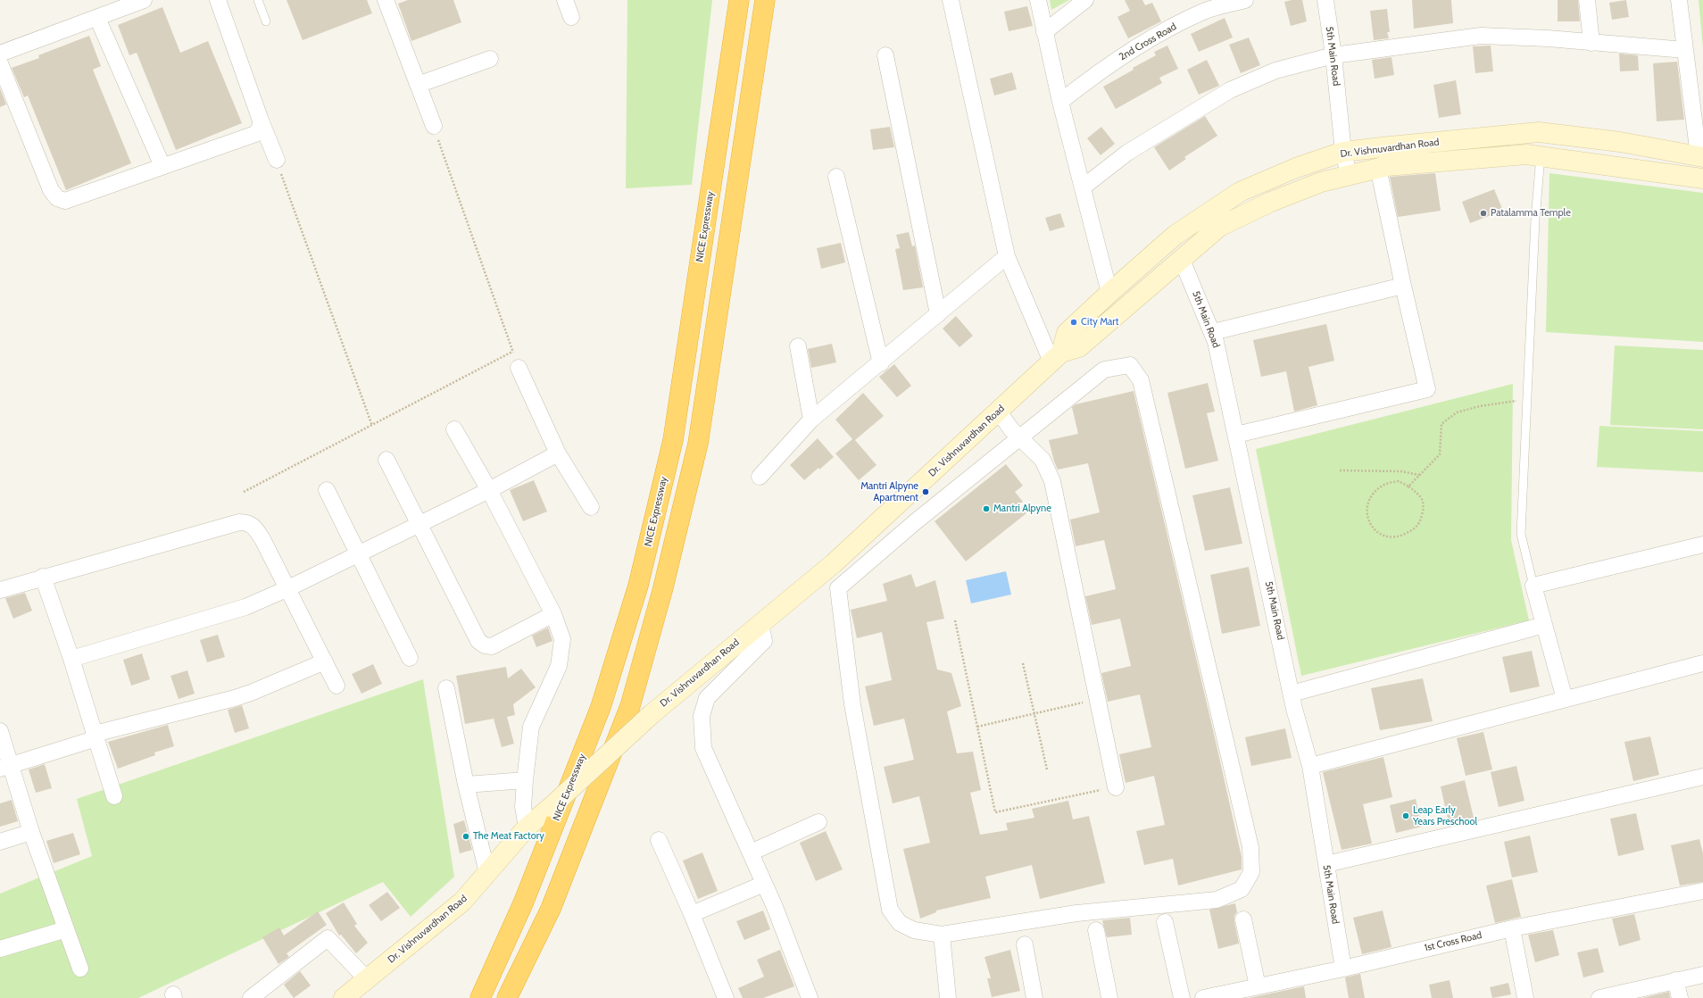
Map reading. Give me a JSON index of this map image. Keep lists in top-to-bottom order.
{
  "streets": {
    "highway": ["NICE Expressway"],
    "main road": ["Dr. Vishnuvardhan Road"],
    "street": ["2nd Cross Road", "5th Main Road", "1st Cross Road"]
  },
  "crossings": [
    ["5th Main Road", "Dr. Vishnuvardhan Road"],
    ["5th Main Road", "1st Cross Road"]
  ],
  "places": [
    "Patalamma Temple",
    "City Mart",
    "Mantri Alpyne Apartment",
    "Mantri Alpyne",
    "Leap Early Years Preschool",
    "The Meat Factory"
  ]
}
